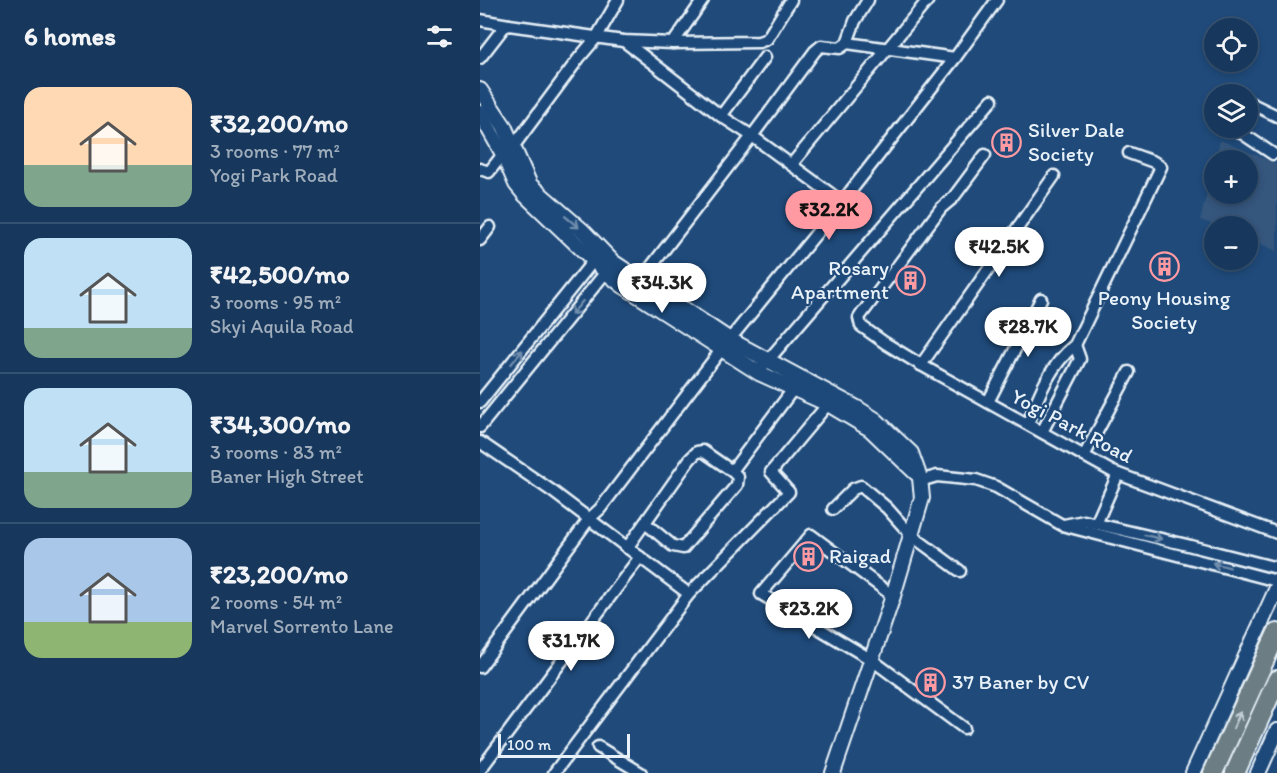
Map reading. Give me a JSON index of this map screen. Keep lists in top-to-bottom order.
{
  "streets": {
    "street": ["Yogi Park Road"]
  },
  "places": {
    "building": [
      "Silver Dale Society",
      "Peony Housing Society",
      "Rosary Apartment",
      "Raigad",
      "37 Baner by CV"
    ]
  },
  "scale_bar": "100 m",
  "page": {
    "heading": "6 homes",
    "map_buttons": ["+", "−"],
    "list": [
      {
        "name": "₹32,200/mo",
        "note": "3 rooms · 77 m² · Yogi Park Road"
      },
      {
        "name": "₹42,500/mo",
        "note": "3 rooms · 95 m² · Skyi Aquila Road"
      },
      {
        "name": "₹34,300/mo",
        "note": "3 rooms · 83 m² · Baner High Street"
      },
      {
        "name": "₹23,200/mo",
        "note": "2 rooms · 54 m² · Marvel Sorrento Lane"
      }
    ],
    "price": [
      "₹32.2K",
      "₹42.5K",
      "₹34.3K",
      "₹28.7K",
      "₹23.2K",
      "₹31.7K"
    ],
    "scale": "100 m"
  }
}
